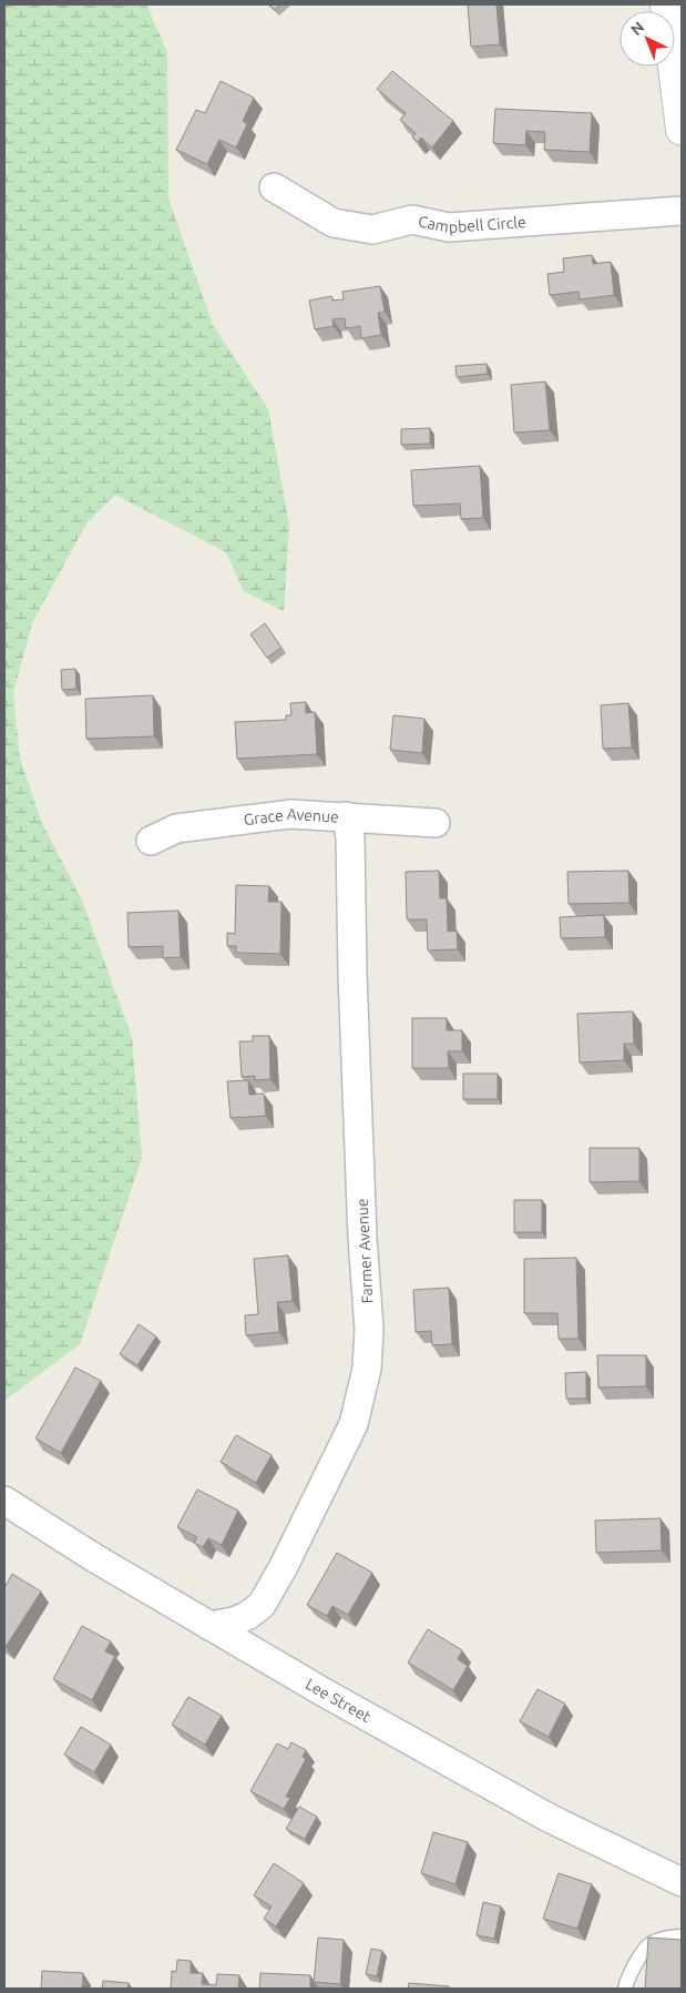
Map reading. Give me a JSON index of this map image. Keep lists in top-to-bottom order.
{
  "streets": {
    "street": [
      "Campbell Circle",
      "Grace Avenue",
      "Farmer Avenue",
      "Lee Street"
    ]
  },
  "crossings": [
    ["Grace Avenue", "Farmer Avenue"],
    ["Farmer Avenue", "Lee Street"]
  ],
  "north": "top left"
}
